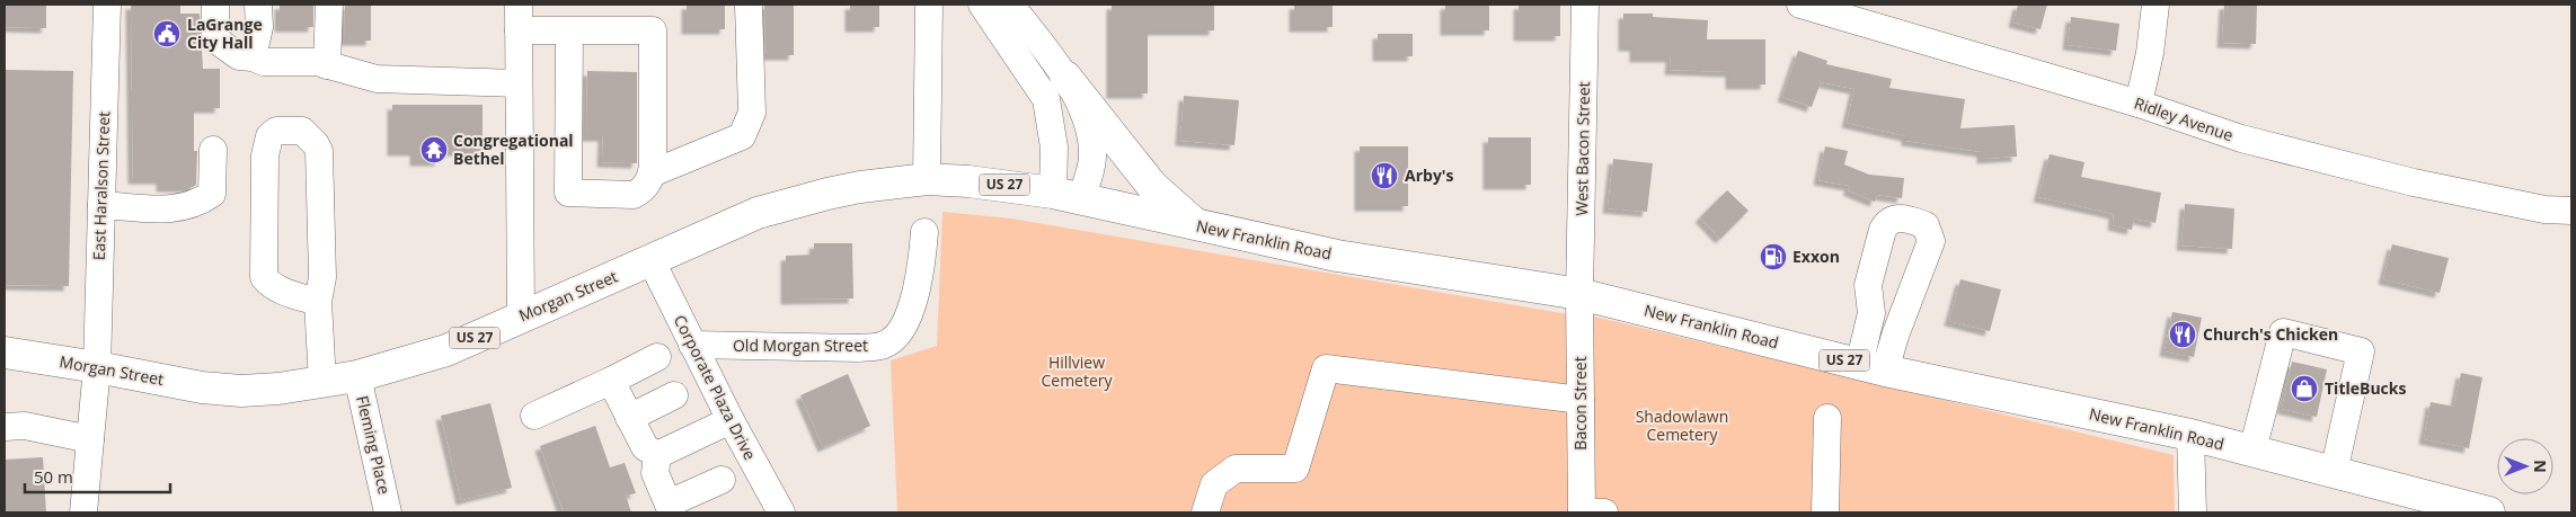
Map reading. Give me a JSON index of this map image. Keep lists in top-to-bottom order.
{
  "streets": {
    "highway": ["US 27", "New Franklin Road", "Morgan Street"],
    "street": [
      "Ridley Avenue",
      "West Bacon Street",
      "East Haralson Street",
      "Old Morgan Street",
      "Corporate Plaza Drive",
      "Bacon Street",
      "Fleming Place"
    ]
  },
  "crossings": [
    ["West Bacon Street", "New Franklin Road"],
    ["West Bacon Street", "Bacon Street"],
    ["East Haralson Street", "Morgan Street"],
    ["New Franklin Road", "Morgan Street"],
    ["New Franklin Road", "Bacon Street"],
    ["Morgan Street", "Corporate Plaza Drive"],
    ["Morgan Street", "Fleming Place"],
    ["Old Morgan Street", "Corporate Plaza Drive"]
  ],
  "parks": ["Hillview Cemetery", "Shadowlawn Cemetery"],
  "places": {
    "public building": ["LaGrange City Hall"],
    "temple": ["Congregational Bethel"],
    "restaurant": ["Arby's", "Church's Chicken"],
    "fuel station": ["Exxon"],
    "shop": ["TitleBucks"]
  },
  "scale_bar": "50 m",
  "north": "right"
}
